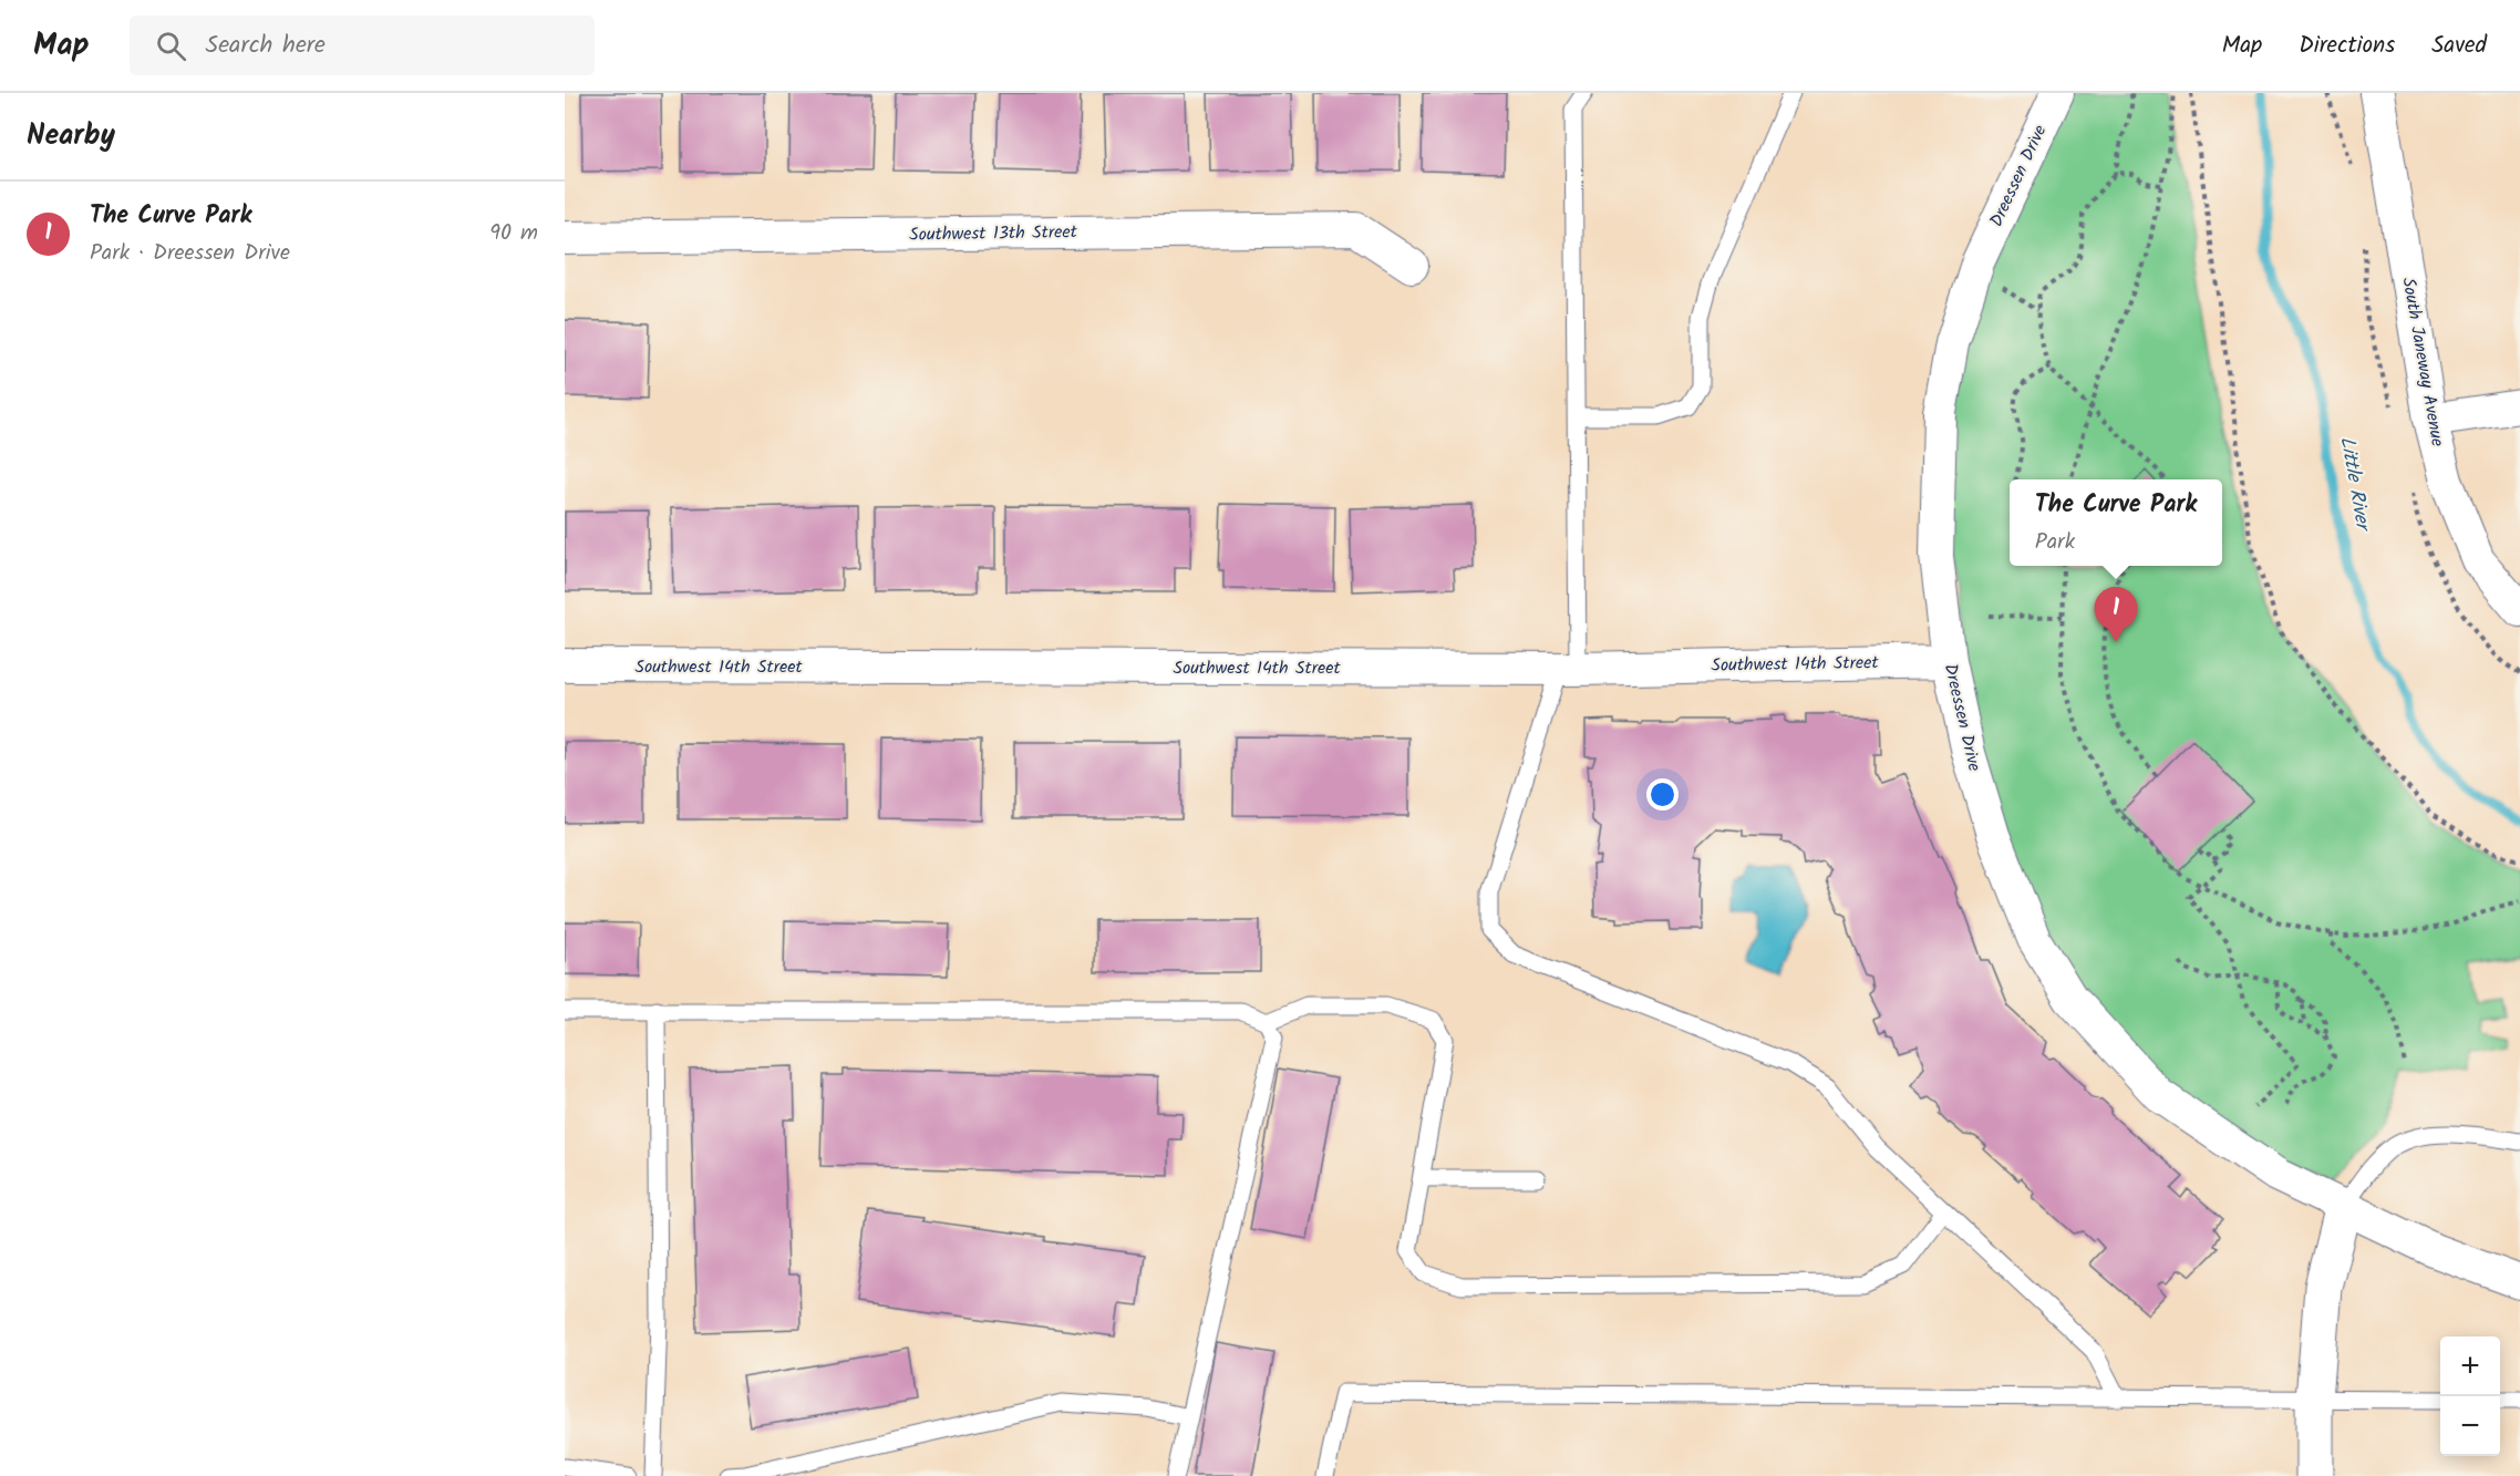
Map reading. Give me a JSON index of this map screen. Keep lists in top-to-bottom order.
{
  "streets": {
    "street": [
      "Dreessen Drive",
      "Southwest 13th Street",
      "South Janeway Avenue",
      "Southwest 14th Street"
    ]
  },
  "crossings": [
    ["Dreessen Drive", "Southwest 14th Street"]
  ],
  "water": ["Little River"],
  "page": {
    "header": "Map",
    "search": "Search here",
    "nav": ["Map", "Directions", "Saved"],
    "heading": "Nearby",
    "list": [
      {
        "mark": "1",
        "name": "The Curve Park",
        "note": "Park · Dreessen Drive",
        "value": "90 m"
      }
    ],
    "popup": ["The Curve Park", "Park"],
    "pins": "1",
    "map_buttons": ["+", "−"]
  }
}
